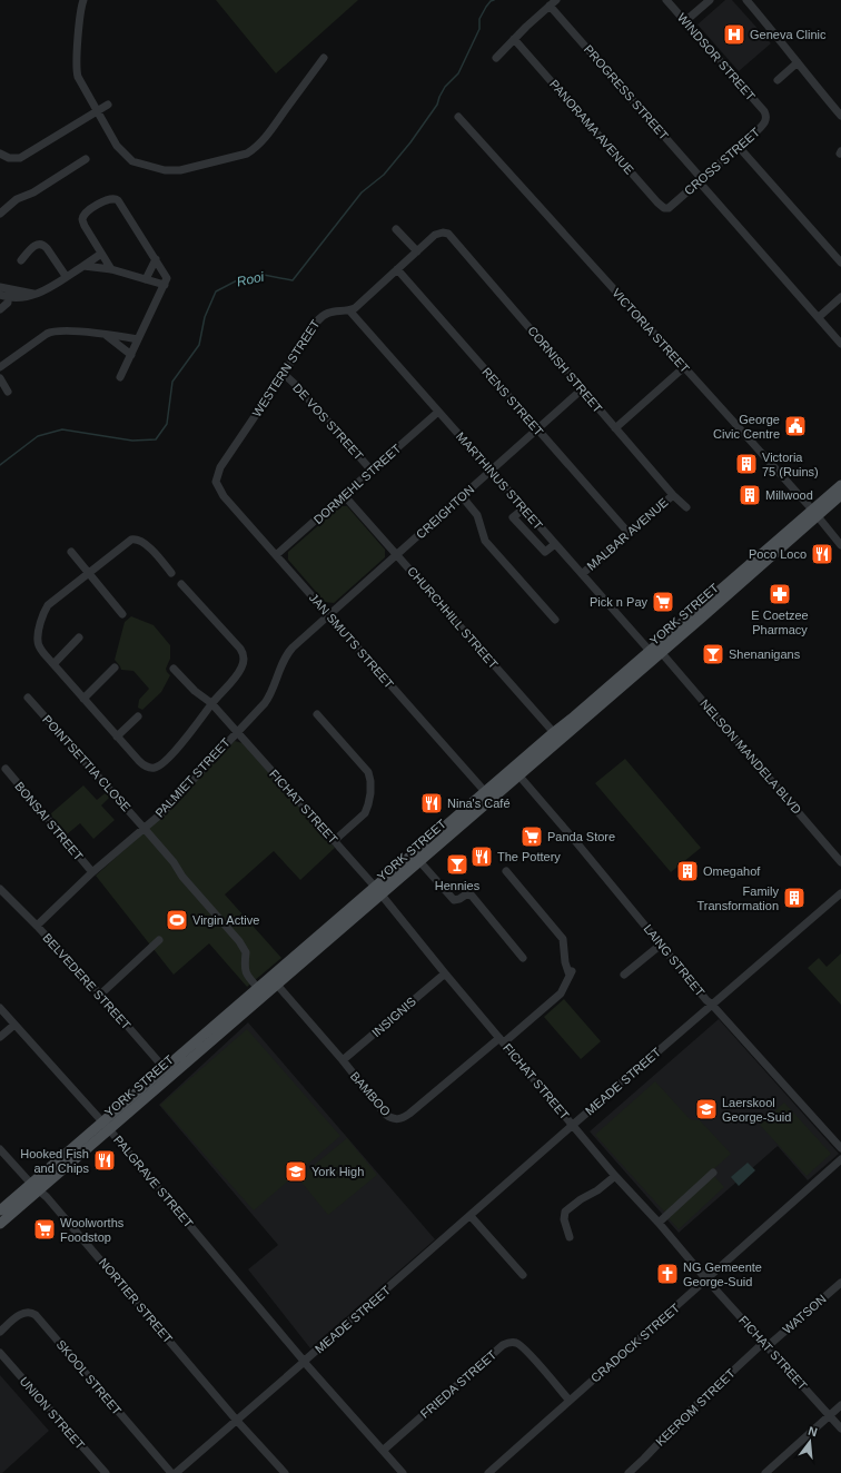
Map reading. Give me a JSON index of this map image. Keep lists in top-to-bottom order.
{
  "streets": {
    "main road": ["YORK STREET"],
    "street": [
      "WINDSOR STREET",
      "PROGRESS STREET",
      "PANORAMA AVENUE",
      "CROSS STREET",
      "VICTORIA STREET",
      "WESTERN STREET",
      "CORNISH STREET",
      "RENS STREET",
      "DE VOS STREET",
      "MARTHINUS STREET",
      "DORMEHL STREET",
      "CREIGHTON",
      "MALBAR AVENUE",
      "CHURCHHILL STREET",
      "JAN SMUTS STREET",
      "NELSON MANDELA BLVD",
      "POINTSETTIA CLOSE",
      "PALMIET STREET",
      "FICHAT STREET",
      "BONSAI STREET",
      "LAING STREET",
      "BELVEDERE STREET",
      "INSIGNIS",
      "MEADE STREET",
      "BAMBOO",
      "PALGRAVE STREET",
      "NORTIER STREET",
      "WATSON",
      "CRADOCK STREET",
      "SKOOL STREET",
      "FRIEDA STREET",
      "KEEROM STREET",
      "UNION STREET"
    ]
  },
  "crossings": [
    ["WINDSOR STREET", "CROSS STREET"],
    ["PROGRESS STREET", "CROSS STREET"],
    ["PANORAMA AVENUE", "CROSS STREET"],
    ["VICTORIA STREET", "YORK STREET"],
    ["WESTERN STREET", "CORNISH STREET"],
    ["WESTERN STREET", "RENS STREET"],
    ["WESTERN STREET", "DE VOS STREET"],
    ["WESTERN STREET", "MARTHINUS STREET"],
    ["WESTERN STREET", "JAN SMUTS STREET"],
    ["CORNISH STREET", "CREIGHTON"],
    ["CORNISH STREET", "MALBAR AVENUE"],
    ["RENS STREET", "CREIGHTON"],
    ["RENS STREET", "MALBAR AVENUE"],
    ["DE VOS STREET", "DORMEHL STREET"],
    ["MARTHINUS STREET", "DORMEHL STREET"],
    ["MARTHINUS STREET", "CREIGHTON"],
    ["MARTHINUS STREET", "MALBAR AVENUE"],
    ["MARTHINUS STREET", "YORK STREET"],
    ["DORMEHL STREET", "CHURCHHILL STREET"],
    ["DORMEHL STREET", "JAN SMUTS STREET"],
    ["CREIGHTON", "CHURCHHILL STREET"],
    ["CREIGHTON", "JAN SMUTS STREET"],
    ["CREIGHTON", "PALMIET STREET"],
    ["YORK STREET", "CHURCHHILL STREET"],
    ["YORK STREET", "JAN SMUTS STREET"],
    ["YORK STREET", "NELSON MANDELA BLVD"],
    ["YORK STREET", "POINTSETTIA CLOSE"],
    ["YORK STREET", "FICHAT STREET"],
    ["YORK STREET", "LAING STREET"],
    ["YORK STREET", "BELVEDERE STREET"],
    ["YORK STREET", "BAMBOO"],
    ["YORK STREET", "PALGRAVE STREET"],
    ["YORK STREET", "NORTIER STREET"],
    ["JAN SMUTS STREET", "PALMIET STREET"],
    ["POINTSETTIA CLOSE", "PALMIET STREET"],
    ["PALMIET STREET", "FICHAT STREET"],
    ["PALMIET STREET", "BONSAI STREET"],
    ["PALMIET STREET", "BELVEDERE STREET"],
    ["FICHAT STREET", "INSIGNIS"],
    ["FICHAT STREET", "MEADE STREET"],
    ["FICHAT STREET", "BAMBOO"],
    ["FICHAT STREET", "WATSON"],
    ["FICHAT STREET", "CRADOCK STREET"],
    ["FICHAT STREET", "KEEROM STREET"],
    ["LAING STREET", "MEADE STREET"],
    ["INSIGNIS", "BAMBOO"],
    ["MEADE STREET", "PALGRAVE STREET"],
    ["MEADE STREET", "NORTIER STREET"],
    ["PALGRAVE STREET", "FRIEDA STREET"],
    ["WATSON", "KEEROM STREET"],
    ["CRADOCK STREET", "FRIEDA STREET"]
  ],
  "water": ["Rooi"],
  "places": {
    "hospital": ["Geneva Clinic"],
    "public building": ["George Civic Centre"],
    "building": [
      "Victoria 75 (Ruins)",
      "Millwood",
      "Omegahof",
      "Family Transformation"
    ],
    "restaurant": [
      "Poco Loco",
      "Nina's Café",
      "The Pottery",
      "Hooked Fish and Chips"
    ],
    "pharmacy": ["E Coetzee Pharmacy"],
    "supermarket": ["Pick n Pay", "Panda Store", "Woolworths Foodstop"],
    "bar": ["Shenanigans", "Hennies"],
    "sports": ["Virgin Active"],
    "school or university": ["Laerskool George-Suid", "York High"],
    "church": ["NG Gemeente George-Suid"]
  },
  "north": "top"
}
